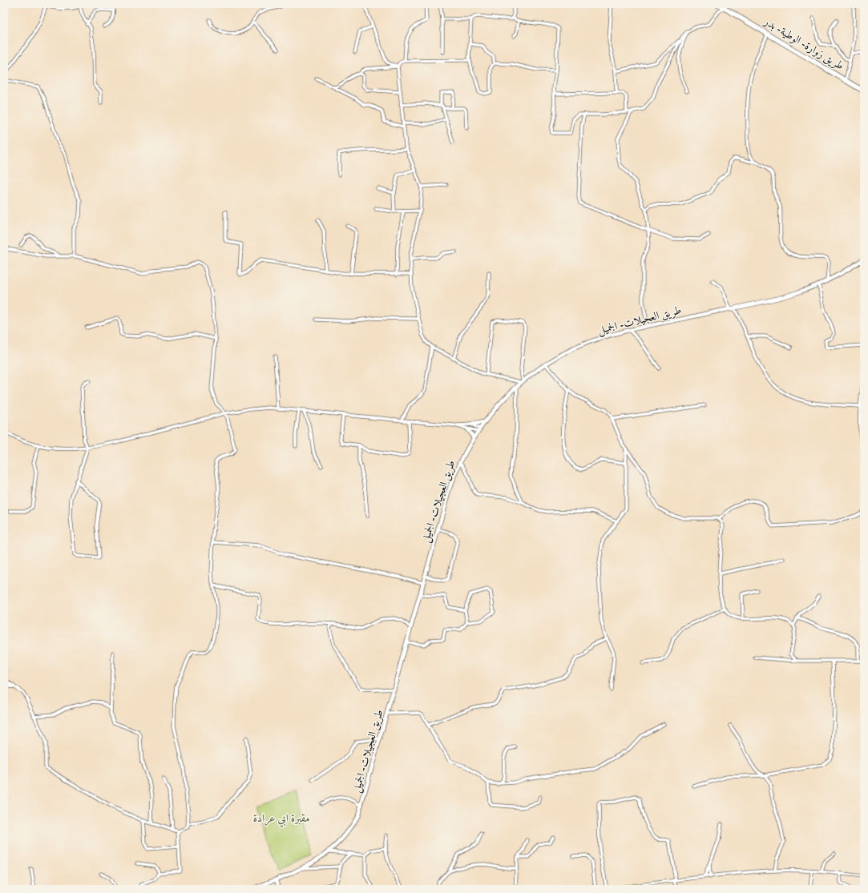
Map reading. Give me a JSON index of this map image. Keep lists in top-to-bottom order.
{
  "streets": {
    "highway": ["طريق زوارة- الوطية- بدر"],
    "main road": ["طريق العجيلات- الجميل"]
  },
  "parks": ["مقبرة ابي عرادة"]
}
